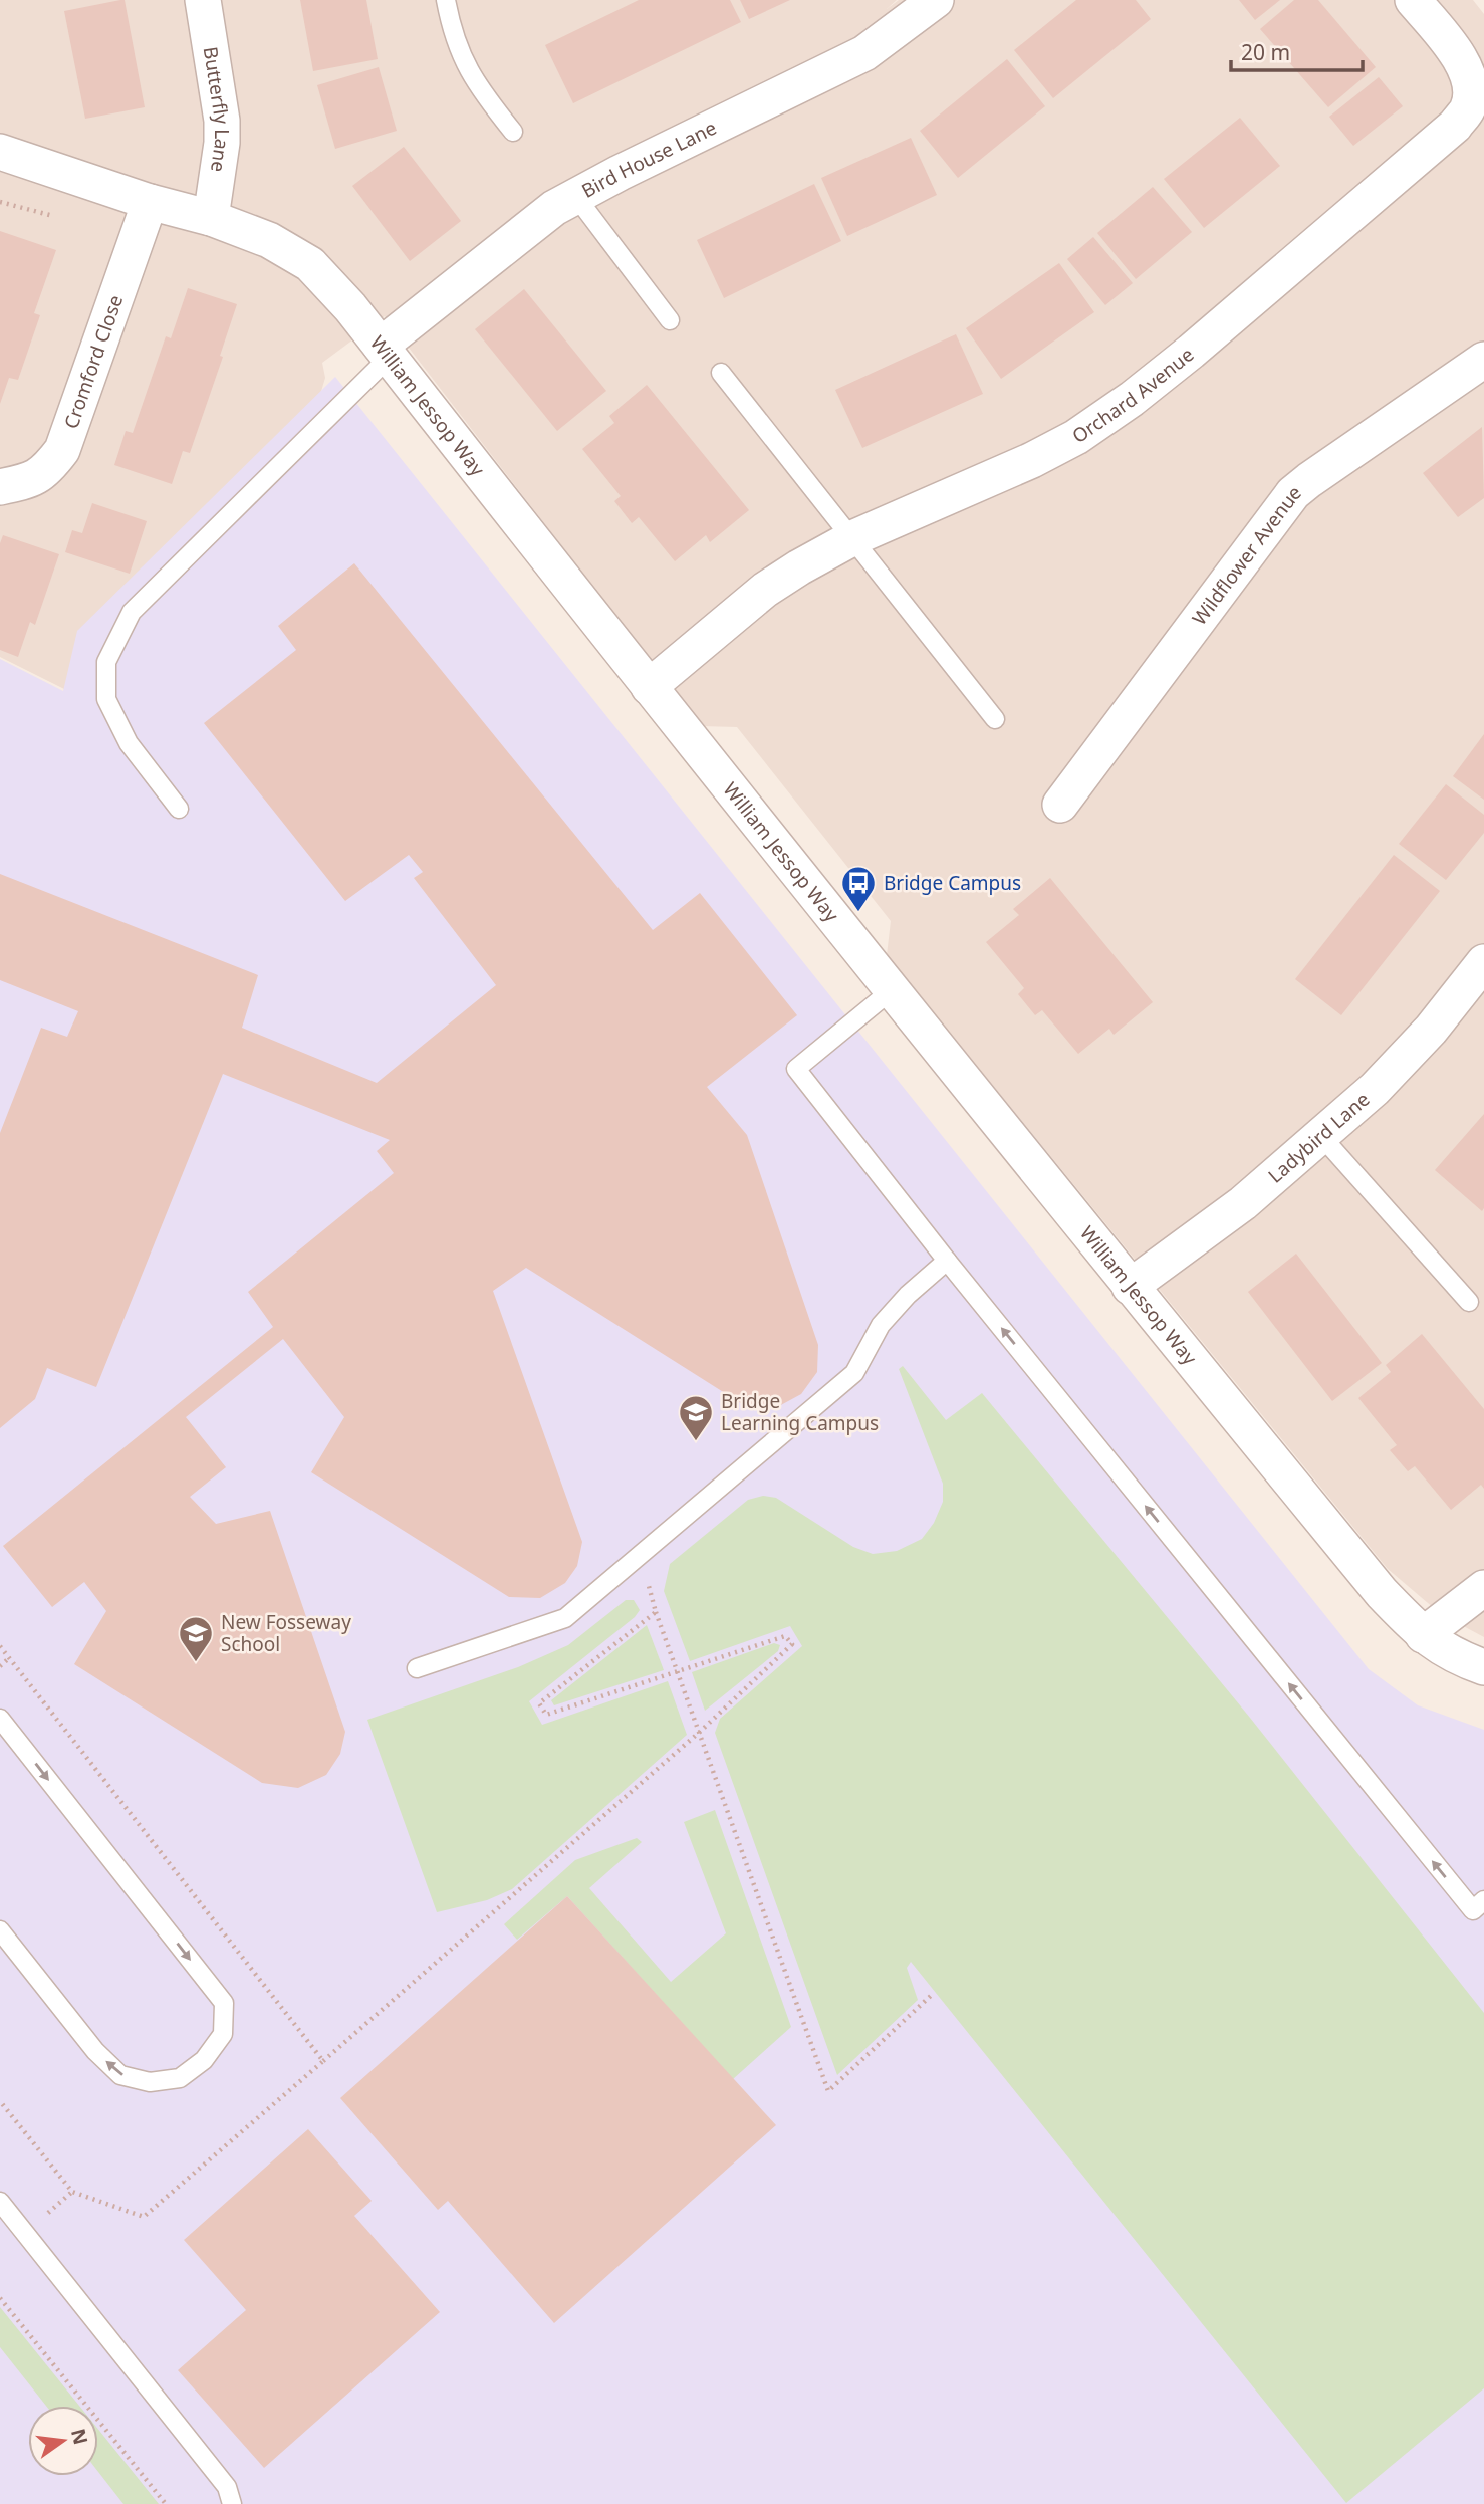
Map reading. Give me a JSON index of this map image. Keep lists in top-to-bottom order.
{
  "streets": {
    "street": [
      "Butterfly Lane",
      "Bird House Lane",
      "Cromford Close",
      "Orchard Avenue",
      "William Jessop Way",
      "Wildflower Avenue",
      "Ladybird Lane"
    ]
  },
  "crossings": [
    ["Butterfly Lane", "William Jessop Way"],
    ["Bird House Lane", "William Jessop Way"],
    ["Cromford Close", "William Jessop Way"],
    ["Orchard Avenue", "William Jessop Way"],
    ["William Jessop Way", "Ladybird Lane"]
  ],
  "places": {
    "bus stop": ["Bridge Campus"],
    "school or university": ["Bridge Learning Campus", "New Fosseway School"]
  },
  "scale_bar": "20 m",
  "north": "right"
}
